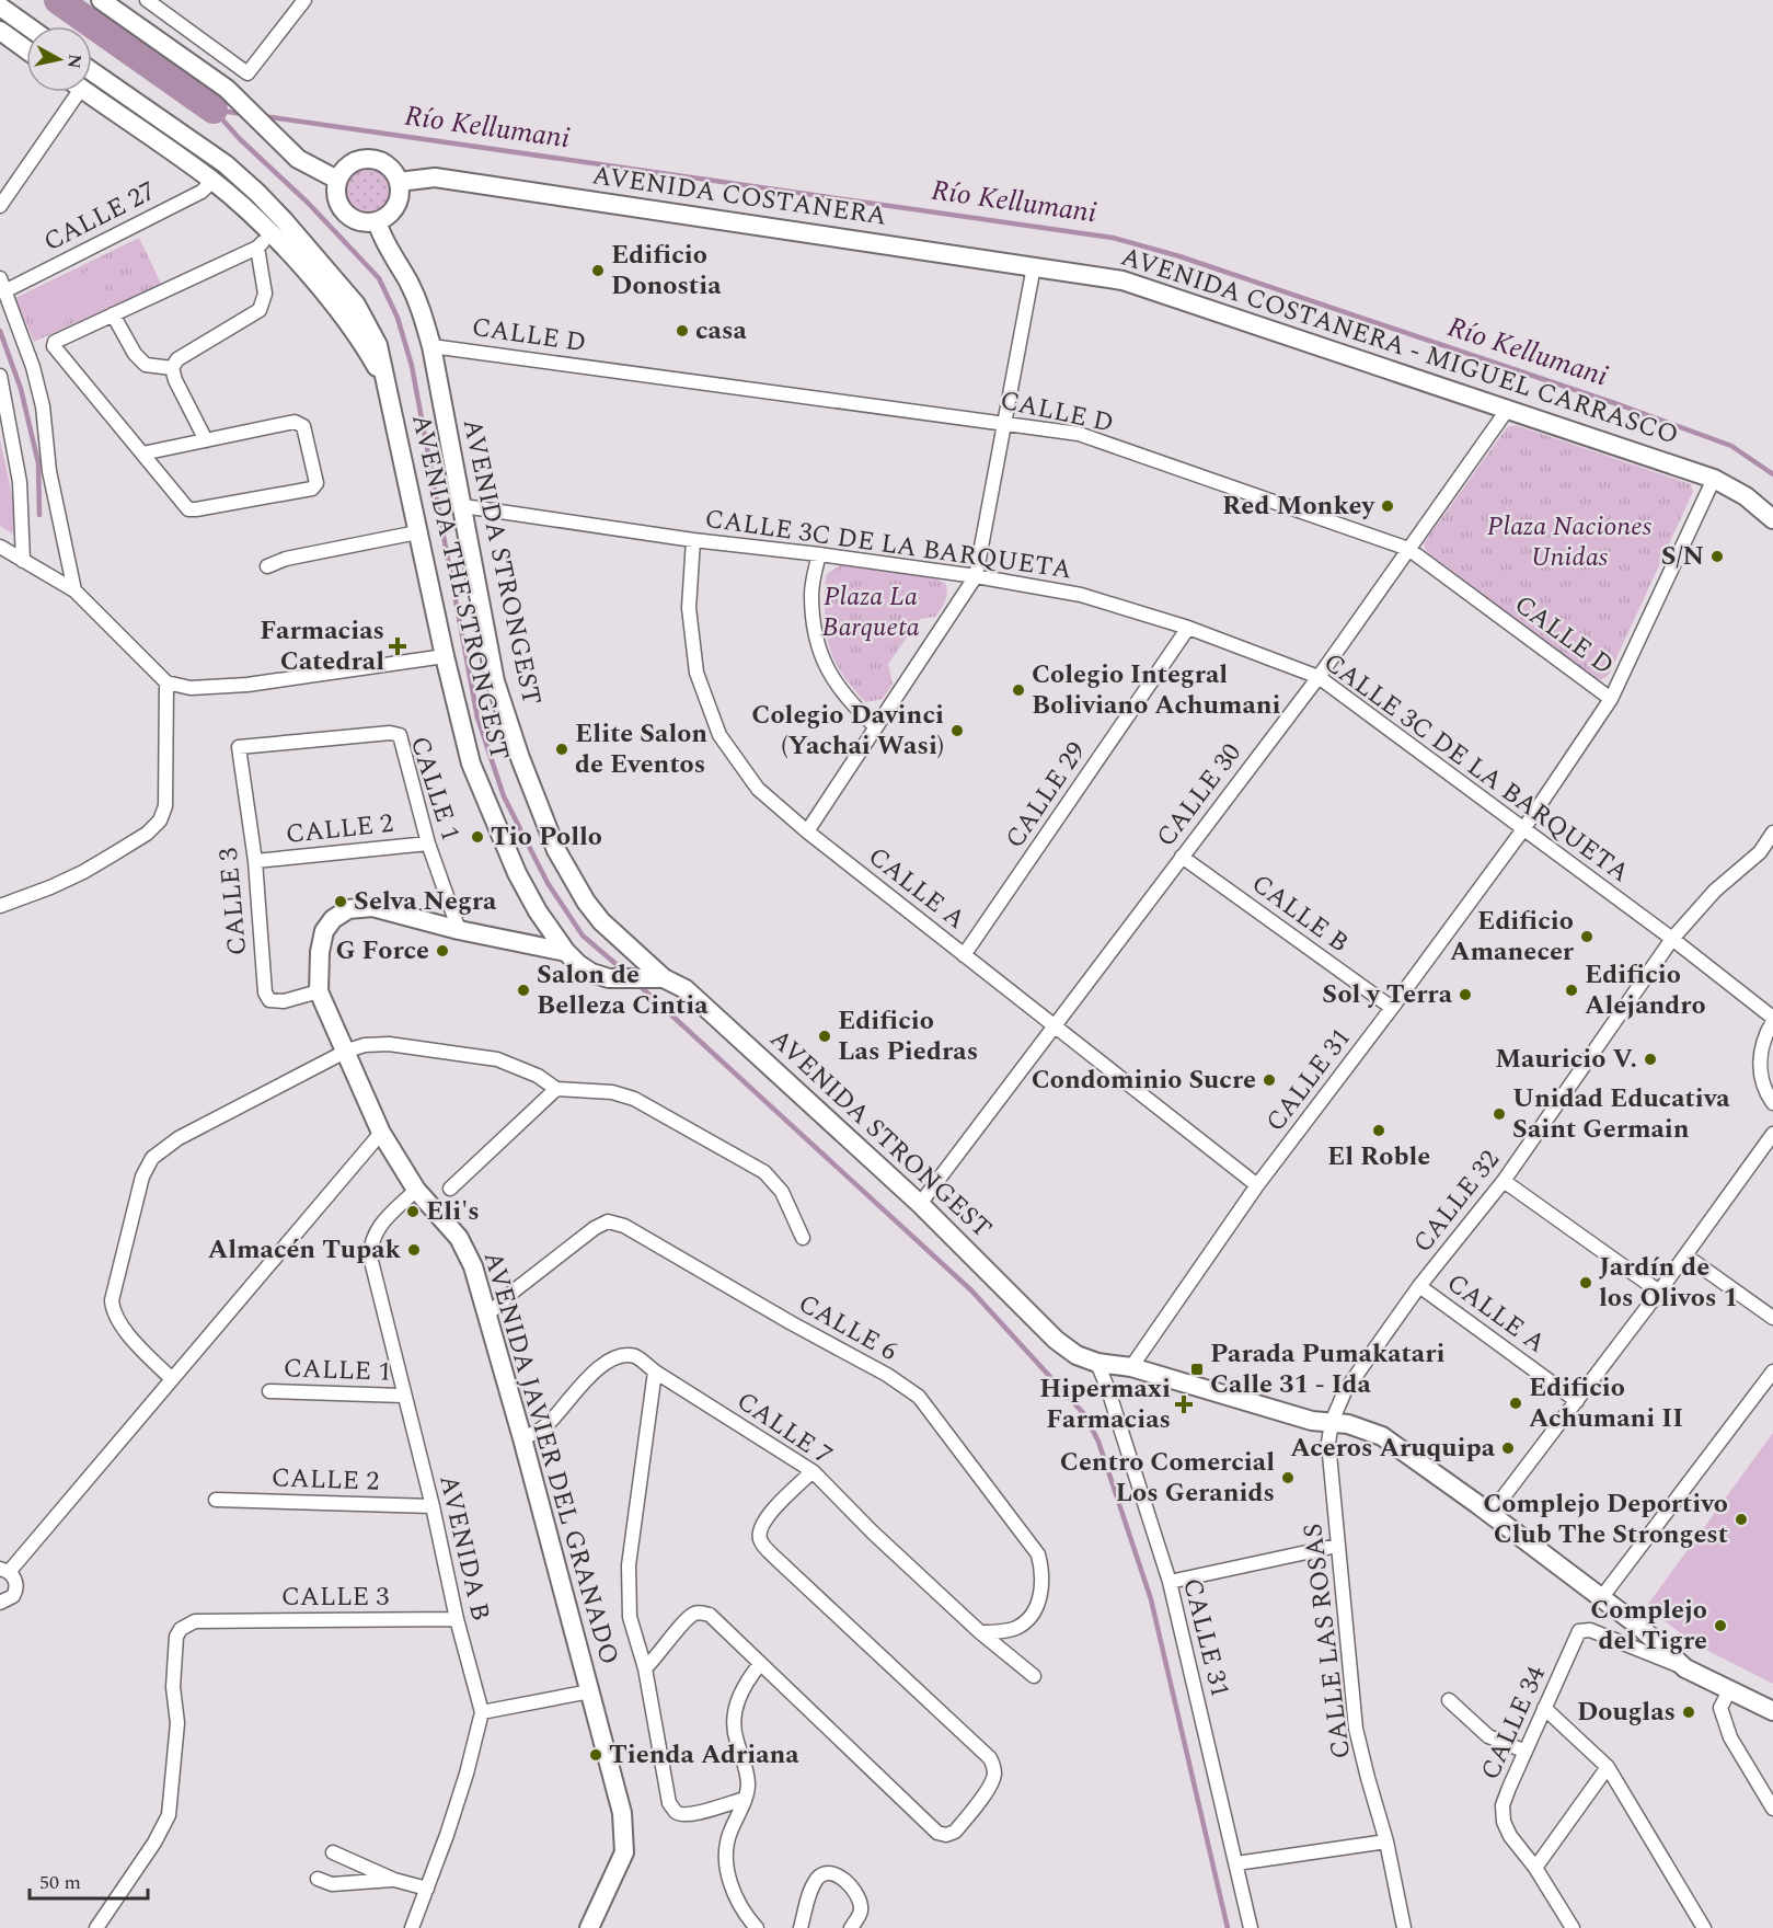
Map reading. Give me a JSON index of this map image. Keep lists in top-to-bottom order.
{
  "streets": {
    "street": [
      "AVENIDA COSTANERA",
      "CALLE 27",
      "CALLE D",
      "AVENIDA COSTANERA - MIGUEL CARRASCO",
      "CALLE 3C DE LA BARQUETA",
      "AVENIDA STRONGEST",
      "AVENIDA THE STRONGEST",
      "CALLE 1",
      "CALLE 29",
      "CALLE 30",
      "CALLE 2",
      "CALLE A",
      "CALLE 3",
      "CALLE B",
      "CALLE 31",
      "CALLE 32",
      "CALLE 6",
      "CALLE 7",
      "AVENIDA JAVIER DEL GRANADO",
      "AVENIDA B",
      "CALLE LAS ROSAS",
      "CALLE 34"
    ]
  },
  "crossings": [
    ["AVENIDA COSTANERA", "AVENIDA COSTANERA - MIGUEL CARRASCO"],
    ["AVENIDA COSTANERA", "AVENIDA STRONGEST"],
    ["CALLE 27", "AVENIDA THE STRONGEST"],
    ["CALLE D", "AVENIDA STRONGEST"],
    ["CALLE D", "CALLE 30"],
    ["CALLE D", "CALLE 31"],
    ["AVENIDA COSTANERA - MIGUEL CARRASCO", "CALLE 30"],
    ["AVENIDA COSTANERA - MIGUEL CARRASCO", "CALLE 31"],
    ["CALLE 3C DE LA BARQUETA", "AVENIDA STRONGEST"],
    ["CALLE 3C DE LA BARQUETA", "CALLE 29"],
    ["CALLE 3C DE LA BARQUETA", "CALLE 30"],
    ["CALLE 3C DE LA BARQUETA", "CALLE A"],
    ["CALLE 3C DE LA BARQUETA", "CALLE 31"],
    ["CALLE 3C DE LA BARQUETA", "CALLE 32"],
    ["AVENIDA STRONGEST", "AVENIDA THE STRONGEST"],
    ["AVENIDA STRONGEST", "CALLE 30"],
    ["AVENIDA STRONGEST", "CALLE 31"],
    ["AVENIDA STRONGEST", "CALLE 32"],
    ["AVENIDA STRONGEST", "CALLE LAS ROSAS"],
    ["AVENIDA STRONGEST", "CALLE 34"],
    ["AVENIDA THE STRONGEST", "AVENIDA JAVIER DEL GRANADO"],
    ["CALLE 1", "CALLE 2"],
    ["CALLE 1", "CALLE 3"],
    ["CALLE 1", "AVENIDA JAVIER DEL GRANADO"],
    ["CALLE 1", "AVENIDA B"],
    ["CALLE 29", "CALLE A"],
    ["CALLE 30", "CALLE A"],
    ["CALLE 30", "CALLE B"],
    ["CALLE 2", "CALLE 3"],
    ["CALLE 2", "AVENIDA B"],
    ["CALLE A", "CALLE 31"],
    ["CALLE A", "CALLE 32"],
    ["CALLE 3", "AVENIDA JAVIER DEL GRANADO"],
    ["CALLE 3", "AVENIDA B"],
    ["CALLE B", "CALLE 31"],
    ["CALLE 32", "CALLE LAS ROSAS"],
    ["CALLE 6", "CALLE 7"],
    ["CALLE 6", "AVENIDA JAVIER DEL GRANADO"],
    ["CALLE 7", "AVENIDA JAVIER DEL GRANADO"],
    ["AVENIDA JAVIER DEL GRANADO", "AVENIDA B"]
  ],
  "water": ["Río Kellumani"],
  "parks": ["Plaza Naciones Unidas", "Plaza La Barqueta"],
  "places": {
    "other": [
      "Edificio Donostia",
      "casa",
      "Red Monkey",
      "S/N",
      "Colegio Integral Boliviano Achumani",
      "Colegio Davinci (Yachai Wasi)",
      "Elite Salon de Eventos",
      "Tio Pollo",
      "Selva Negra",
      "Edificio Amanecer",
      "G Force",
      "Salon de Belleza Cintia",
      "Edificio Alejandro",
      "Sol y Terra",
      "Edificio Las Piedras",
      "Mauricio V.",
      "Condominio Sucre",
      "Unidad Educativa Saint Germain",
      "El Roble",
      "Eli's",
      "Almacén Tupak",
      "Jardín de los Olivos 1",
      "Edificio Achumani II",
      "Aceros Aruquipa",
      "Centro Comercial Los Geranids",
      "Complejo Deportivo Club The Strongest",
      "Complejo del Tigre",
      "Douglas",
      "Tienda Adriana"
    ],
    "health": ["Farmacias Catedral", "Hipermaxi Farmacias"],
    "transit": ["Parada Pumakatari Calle 31 - Ida"]
  },
  "scale_bar": "50 m",
  "north": "right"
}
